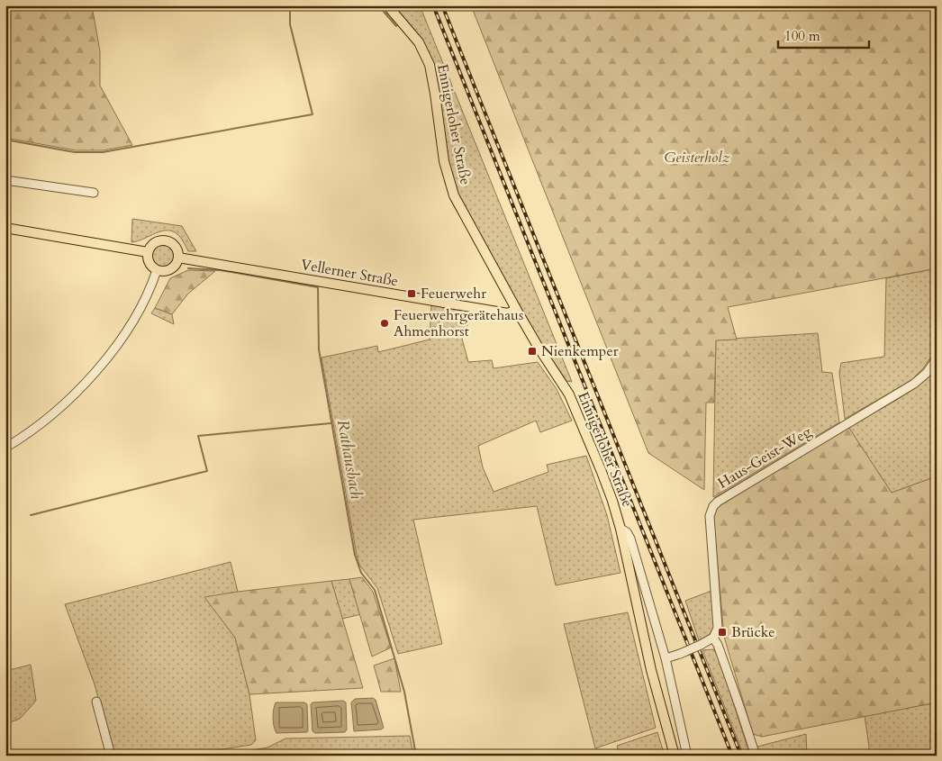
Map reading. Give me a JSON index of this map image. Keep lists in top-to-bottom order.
{
  "streets": {
    "main road": ["Ennigerloher Straße", "Vellerner Straße"],
    "street": ["Haus-Geist-Weg"]
  },
  "crossings": [
    ["Ennigerloher Straße", "Vellerner Straße"]
  ],
  "water": ["Rathausbach"],
  "parks": ["Geisterholz"],
  "places": {
    "transit": ["Feuerwehr", "Nienkemper", "Brücke"],
    "other": ["Feuerwehrgerätehaus Ahmenhorst"]
  },
  "scale_bar": "100 m"
}
